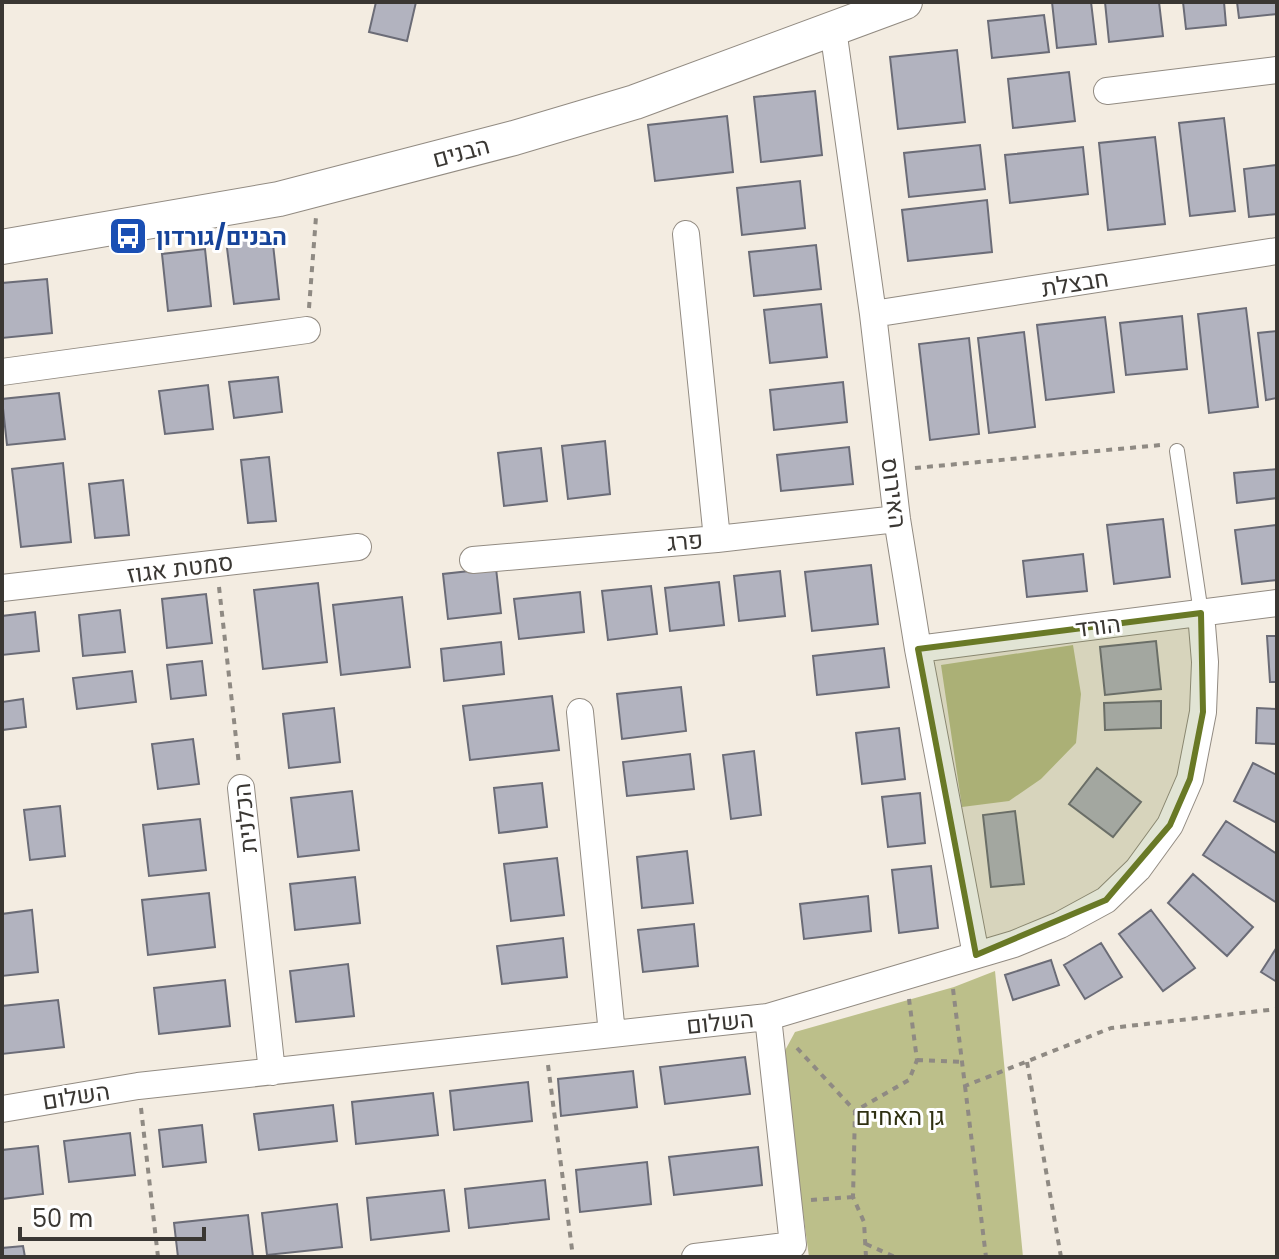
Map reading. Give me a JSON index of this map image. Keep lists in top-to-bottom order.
{
  "streets": {
    "street": [
      "הבנים",
      "חבצלת",
      "האירוס",
      "פרג",
      "סמטת אגוז",
      "הורד",
      "הכלנית",
      "השלום"
    ]
  },
  "crossings": [
    ["הבנים", "האירוס"],
    ["חבצלת", "האירוס"],
    ["האירוס", "פרג"],
    ["האירוס", "הורד"],
    ["האירוס", "השלום"],
    ["סמטת אגוז", "הכלנית"],
    ["הורד", "השלום"],
    ["הכלנית", "השלום"]
  ],
  "parks": ["גן האחים"],
  "places": {
    "bus stop": ["הבנים/גורדון"]
  },
  "scale_bar": "50 m"
}
